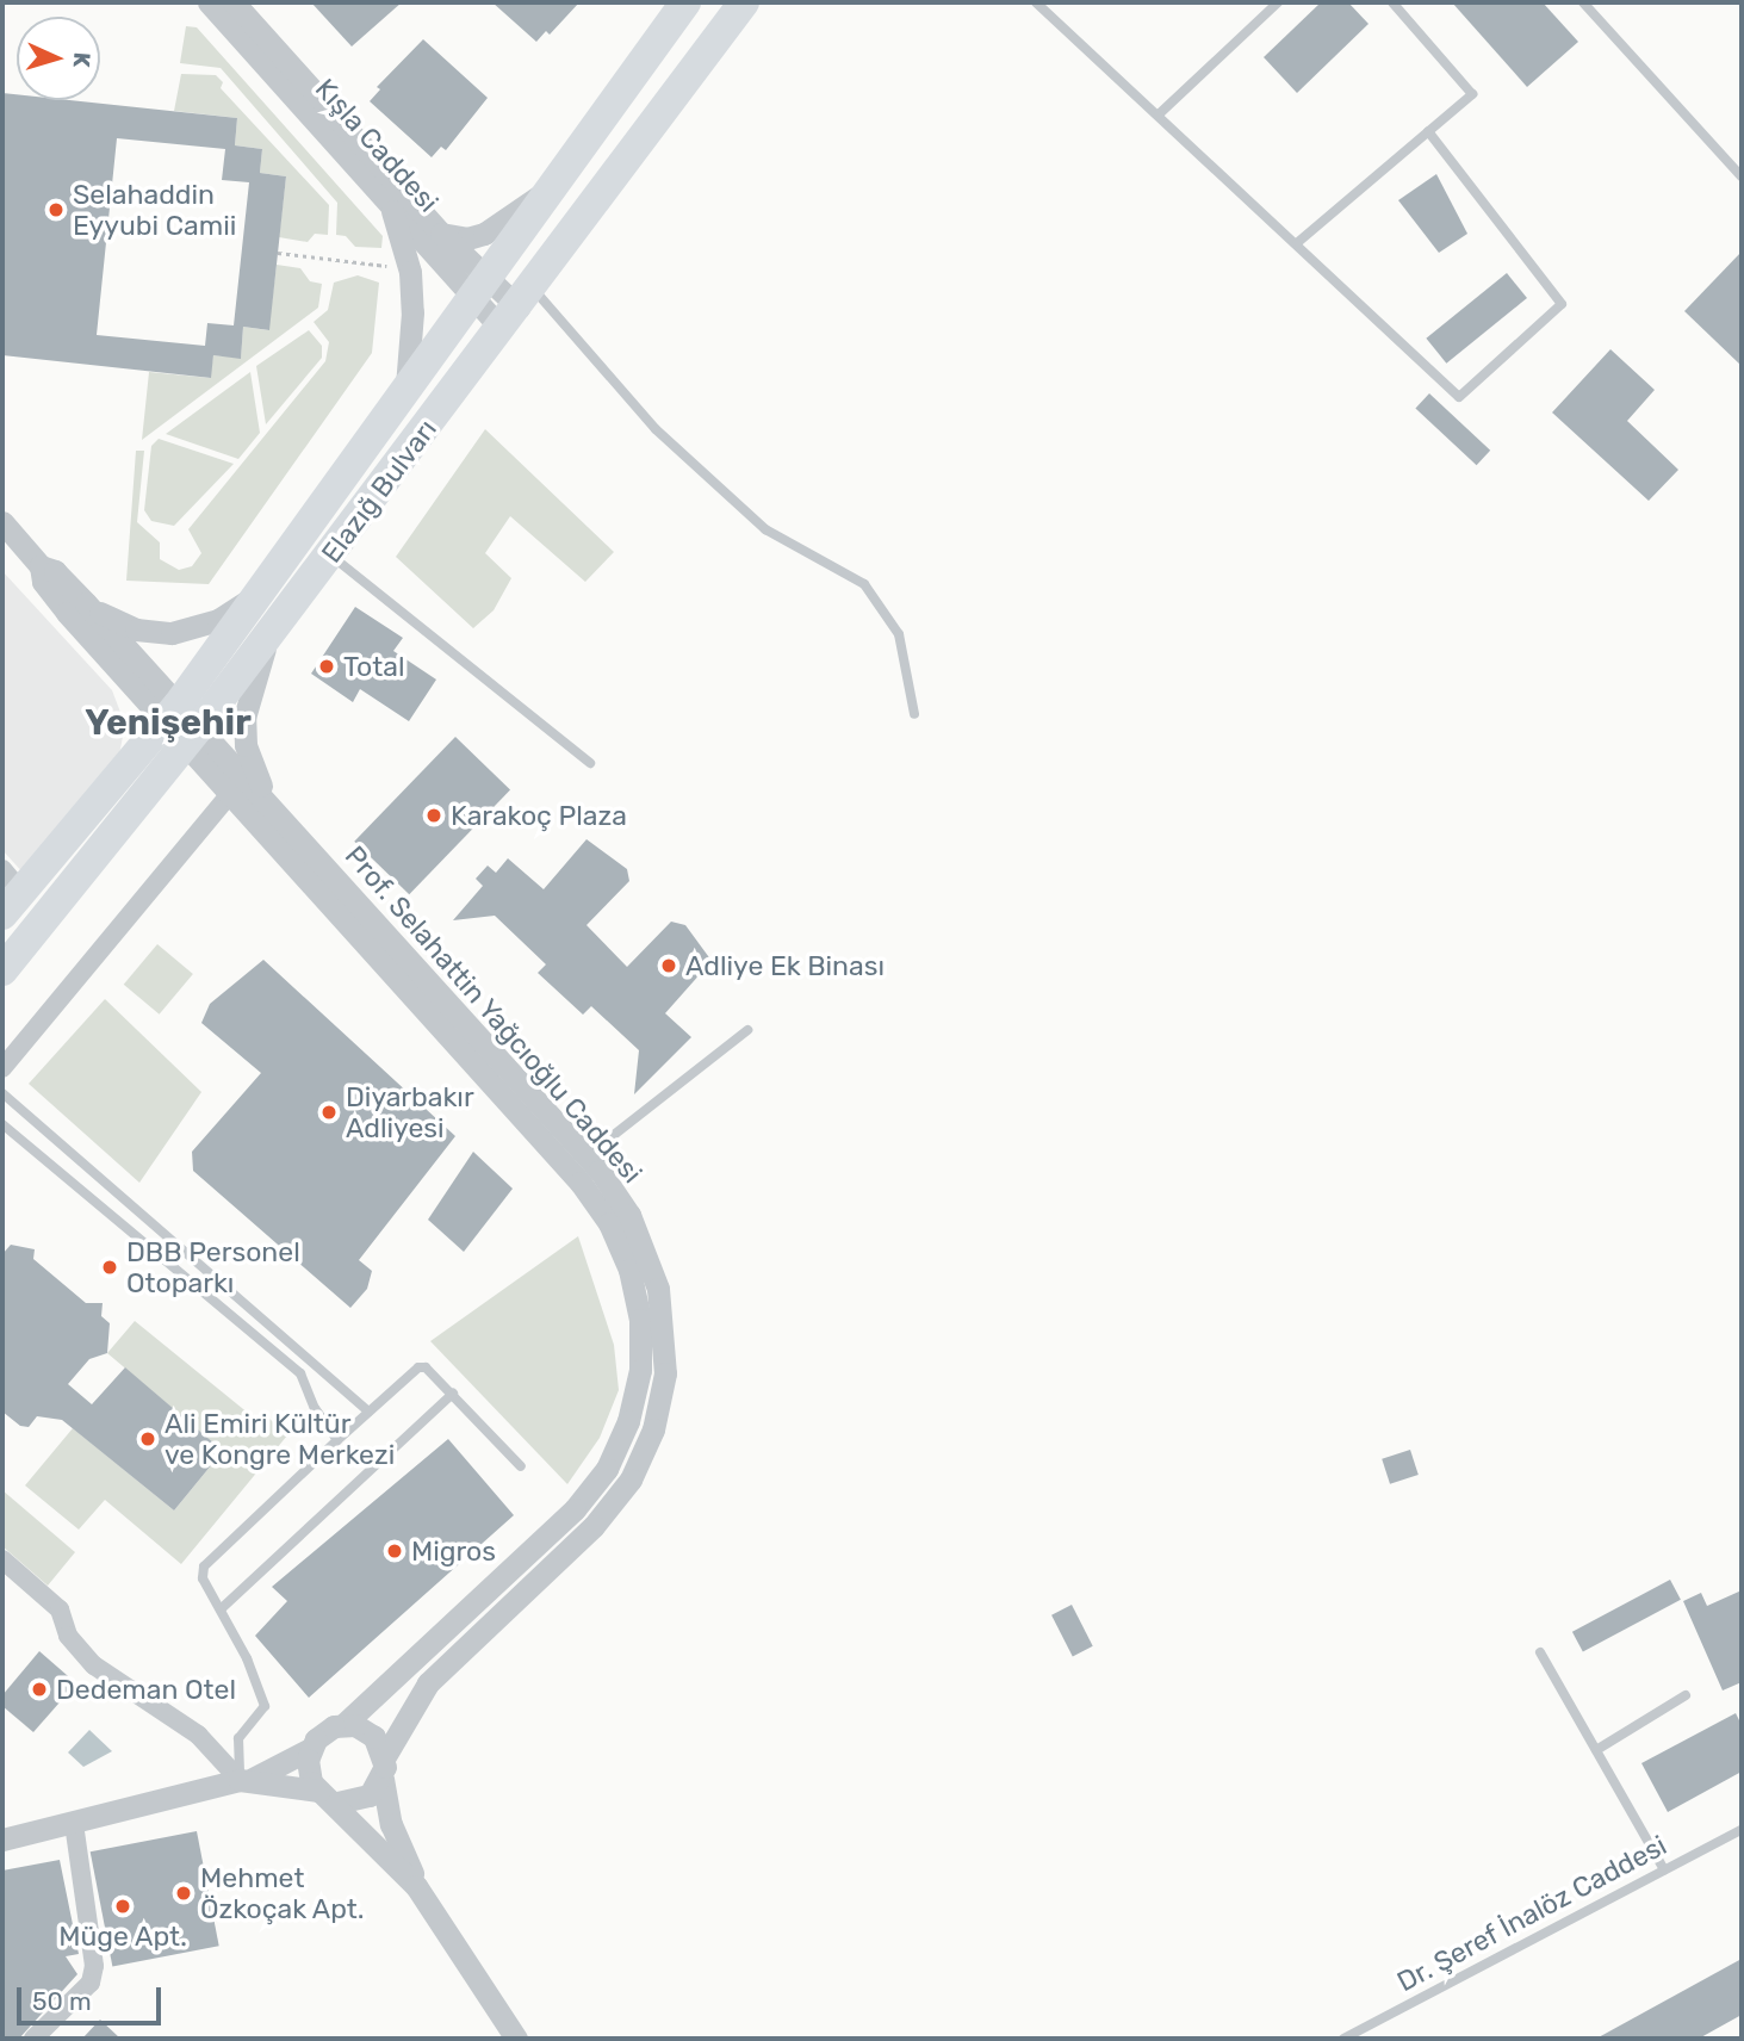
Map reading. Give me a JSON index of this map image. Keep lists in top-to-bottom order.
{
  "streets": {
    "main road": ["Elazığ Bulvarı"],
    "street": ["Kışla Caddesi", "Prof. Selahattin Yağcıoğlu Caddesi"],
    "lane": ["Dr. Şeref İnalöz Caddesi"]
  },
  "crossings": [
    ["Kışla Caddesi", "Elazığ Bulvarı"],
    ["Elazığ Bulvarı", "Prof. Selahattin Yağcıoğlu Caddesi"]
  ],
  "districts": ["Yenişehir"],
  "places": [
    "Selahaddin Eyyubi Camii",
    "Total",
    "Karakoç Plaza",
    "Adliye Ek Binası",
    "Diyarbakır Adliyesi",
    "DBB Personel Otoparkı",
    "Ali Emiri Kültür ve Kongre Merkezi",
    "Migros",
    "Dedeman Otel",
    "Mehmet Özkoçak Apt.",
    "Müge Apt."
  ],
  "scale_bar": "50 m",
  "north": "right"
}
